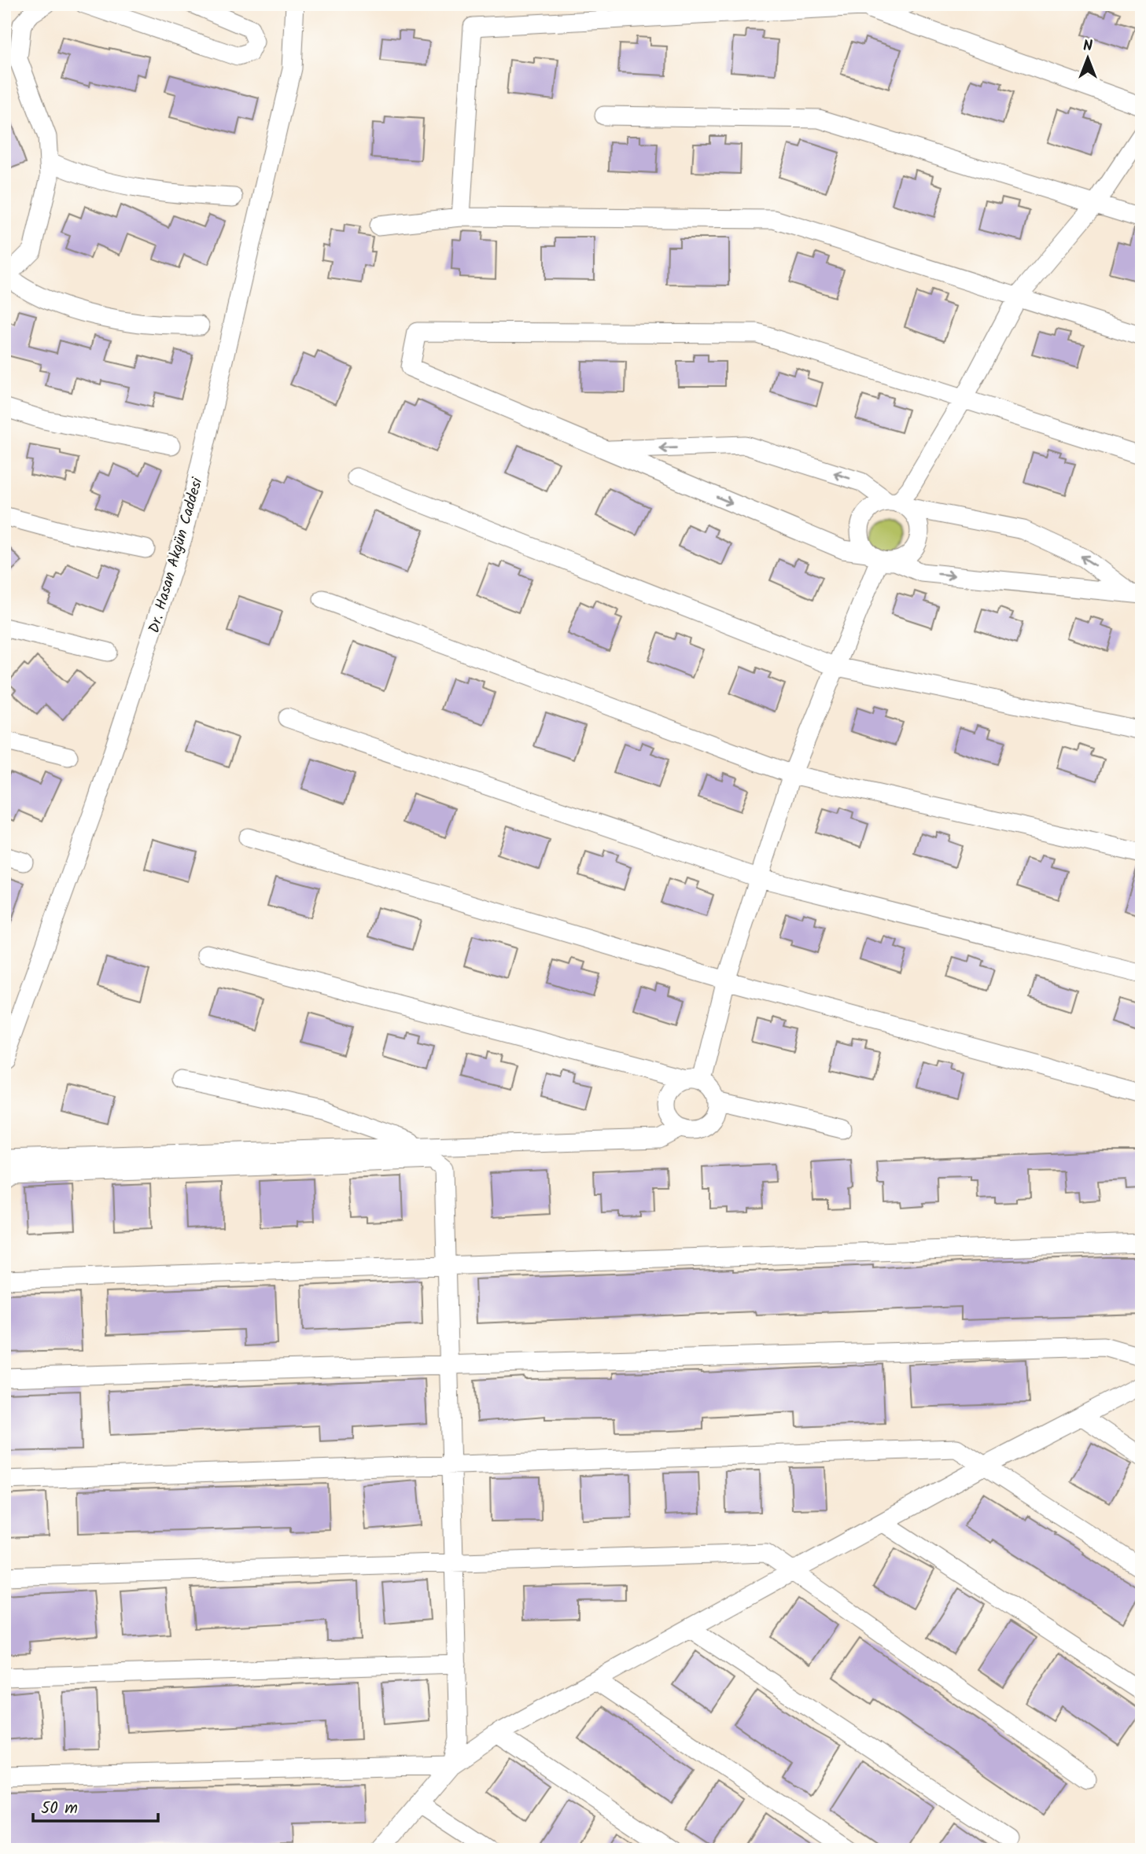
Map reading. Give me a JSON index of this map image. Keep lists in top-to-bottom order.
{
  "streets": {
    "street": ["Dr. Hasan Akgün Caddesi"]
  },
  "scale_bar": "50 m",
  "north": "top"
}
